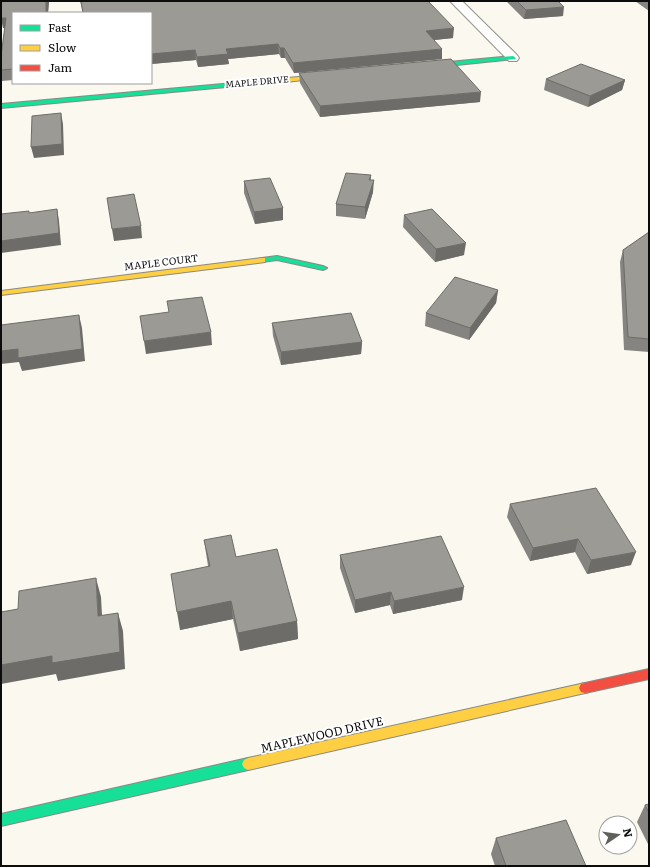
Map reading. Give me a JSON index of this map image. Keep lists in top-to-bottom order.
{
  "streets": {
    "street": ["MAPLE DRIVE", "MAPLE COURT", "MAPLEWOOD DRIVE"]
  },
  "legend": ["Fast", "Slow", "Jam"],
  "north": "right"
}
